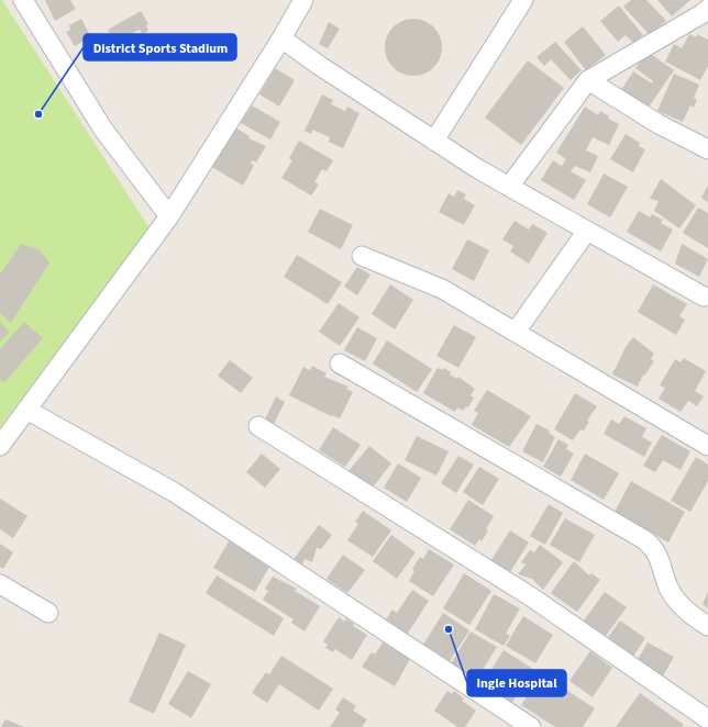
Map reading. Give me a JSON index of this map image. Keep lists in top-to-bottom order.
{
  "places": ["District Sports Stadium", "Ingle Hospital"]
}
